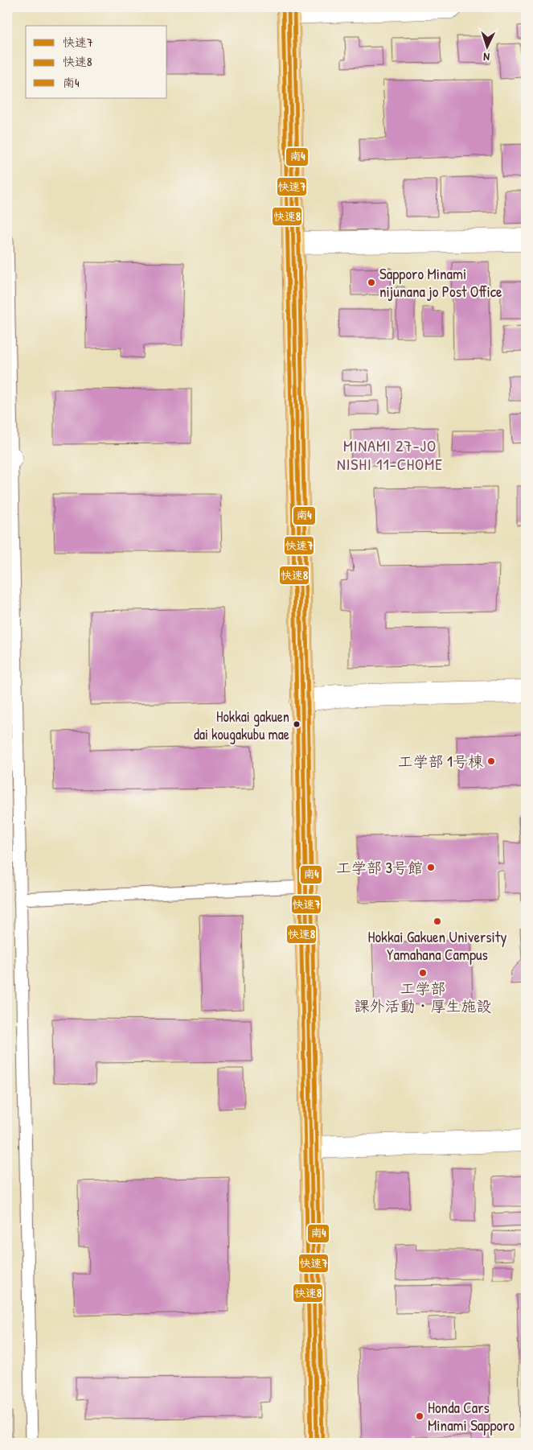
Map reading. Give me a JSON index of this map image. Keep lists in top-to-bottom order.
{
  "districts": ["MINAMI 27-JO NISHI 11-CHOME"],
  "places": [
    "Sapporo Minami nijunana jo Post Office",
    "Hokkai gakuen dai kougakubu mae",
    "工学部 1号棟",
    "工学部 3号館",
    "Hokkai Gakuen University Yamahana Campus",
    "工学部 課外活動・厚生施設",
    "Honda Cars Minami Sapporo"
  ],
  "lines": ["transit line 快速7", "transit line 快速8", "transit line 南4"],
  "legend": ["快速7", "快速8", "南4"],
  "north": "bottom"
}
